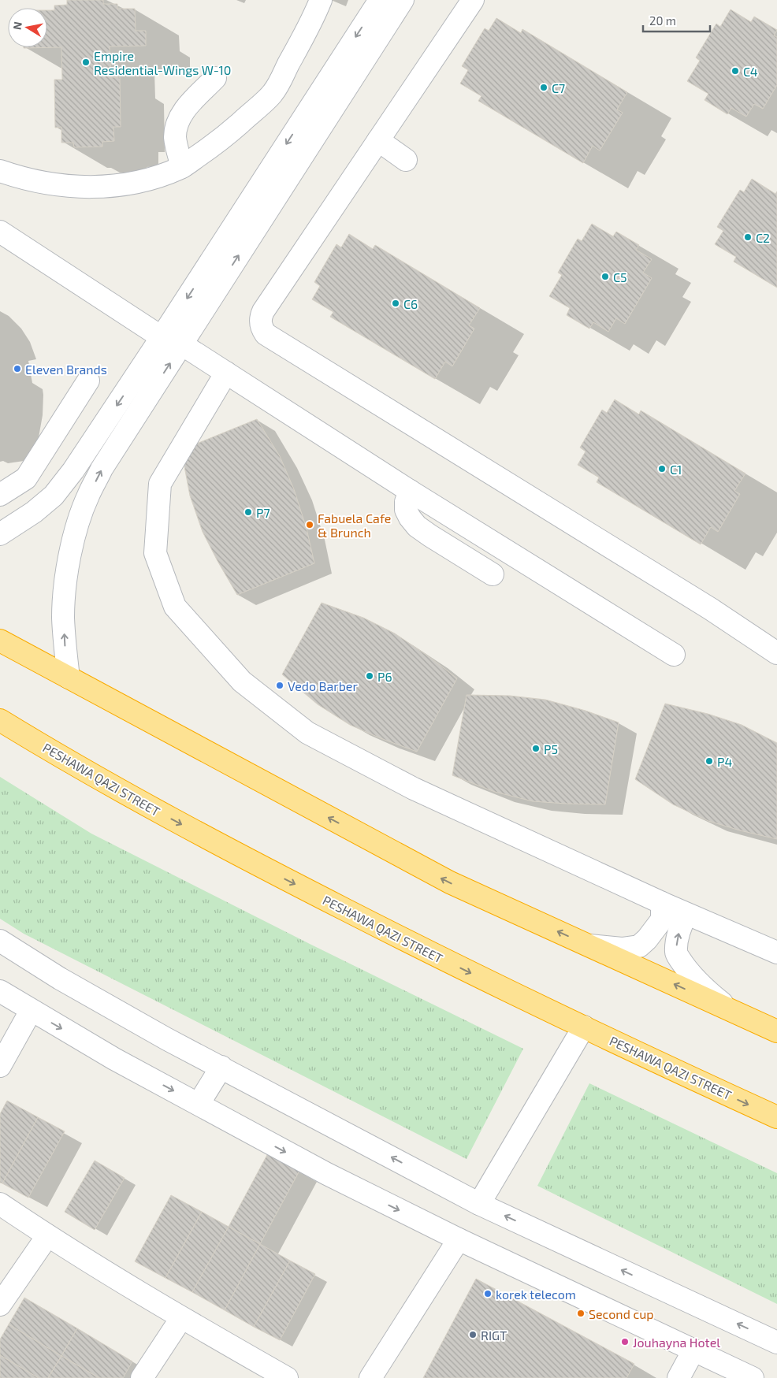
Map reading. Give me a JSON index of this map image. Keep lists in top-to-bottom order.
{
  "streets": {
    "highway": ["PESHAWA QAZI STREET"]
  },
  "places": [
    "Empire Residential-Wings W-10",
    "C4",
    "C7",
    "C2",
    "C5",
    "C6",
    "Eleven Brands",
    "C1",
    "P7",
    "Fabuela Cafe & Brunch",
    "P6",
    "Vedo Barber",
    "P5",
    "P4",
    "korek telecom",
    "Second cup",
    "RIGT",
    "Jouhayna Hotel"
  ],
  "scale_bar": "20 m",
  "north": "left"
}
